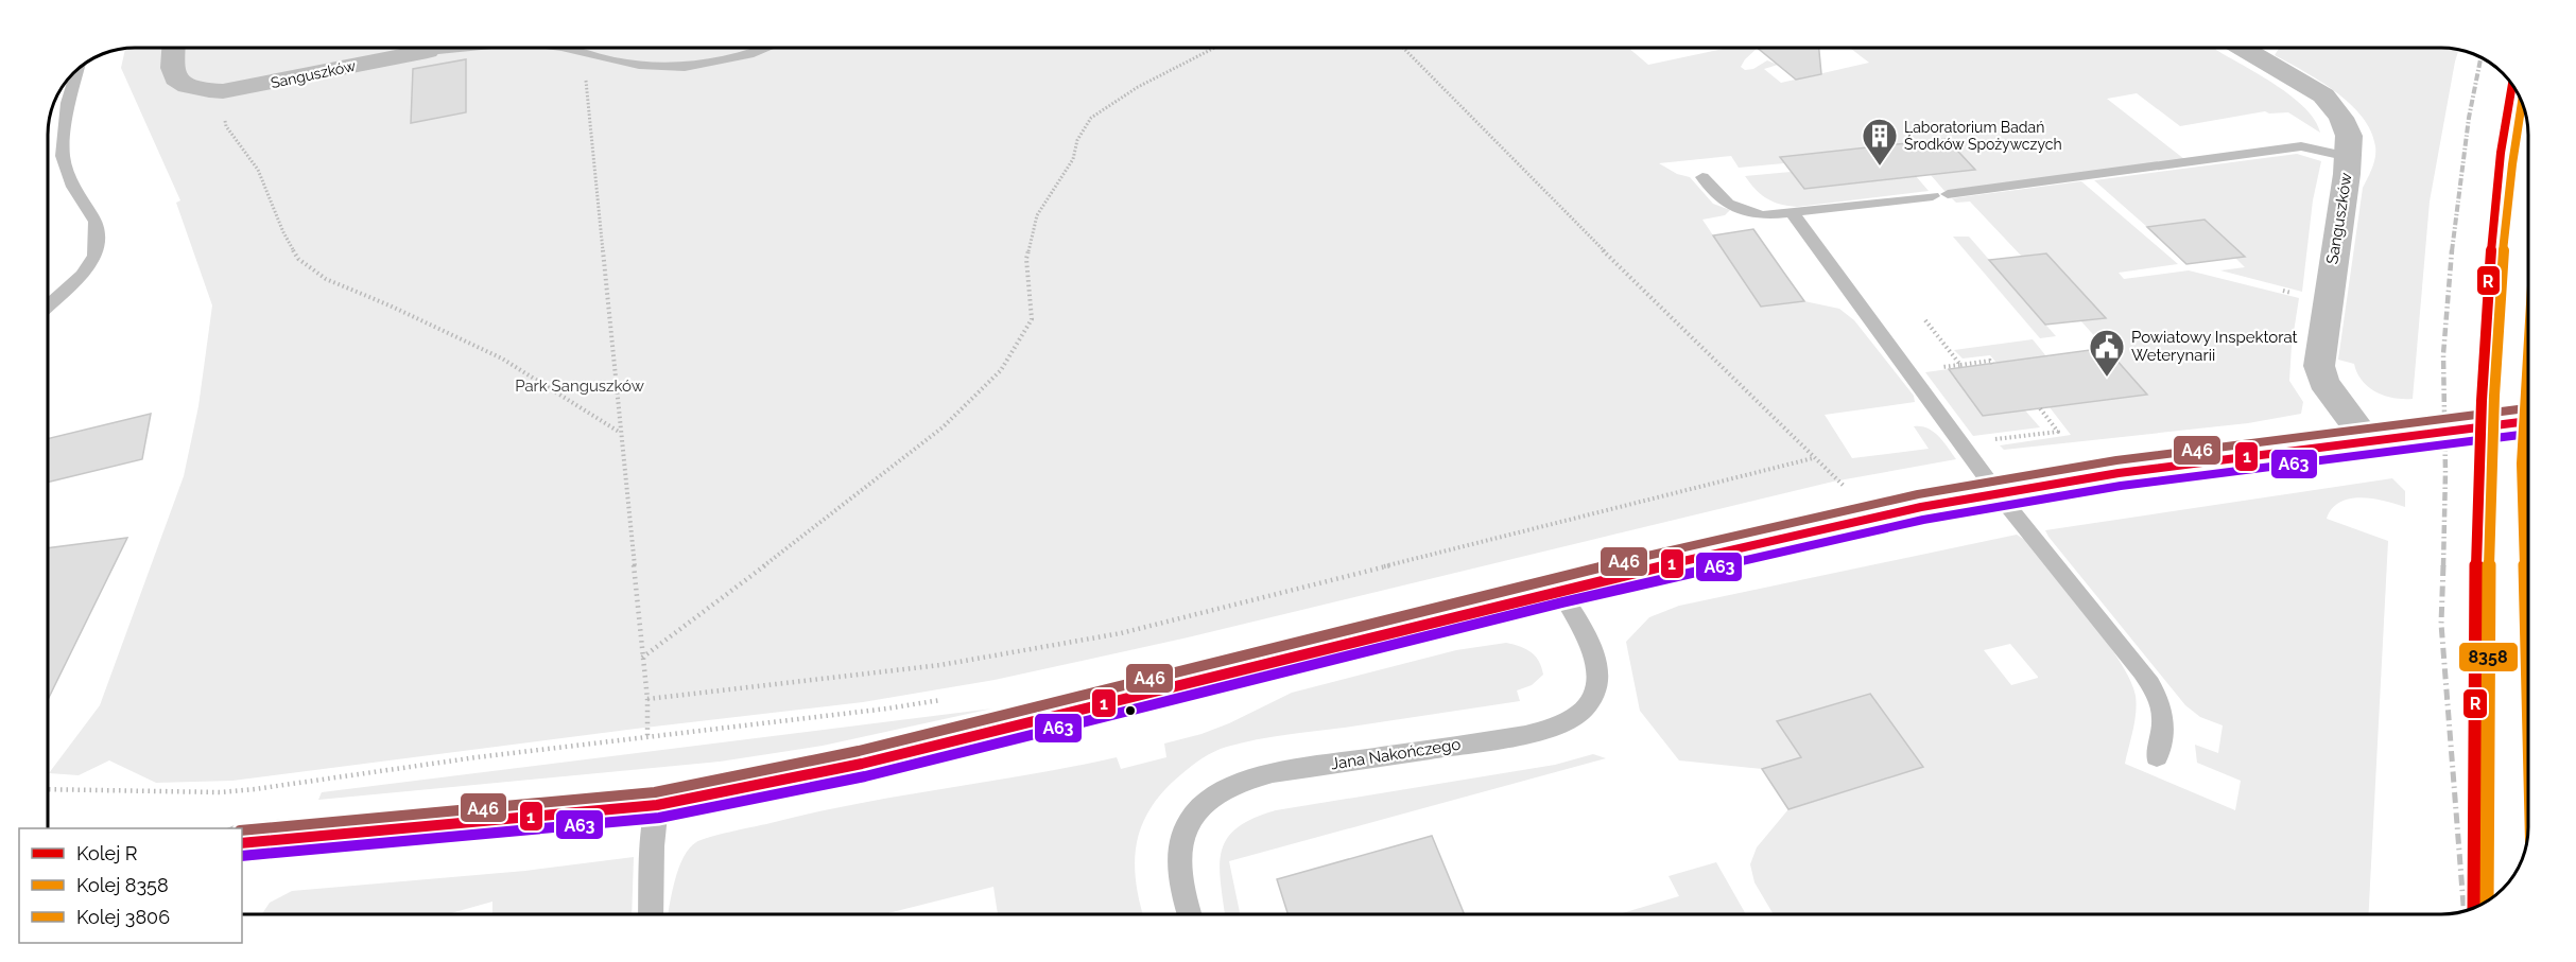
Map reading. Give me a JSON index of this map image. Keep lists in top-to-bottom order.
{
  "streets": {
    "street": ["Sanguszków"],
    "lane": ["Jana Nakończego"]
  },
  "parks": ["Park Sanguszków"],
  "places": {
    "building": ["Laboratorium Badań Środków Spożywczych"],
    "public building": ["Powiatowy Inspektorat Weterynarii"]
  },
  "lines": [
    "rail line R",
    "rail line 8358",
    "rail line 3806",
    "transit line A46",
    "transit line 1",
    "transit line A63"
  ],
  "legend": ["Kolej R", "Kolej 8358", "Kolej 3806"]
}
